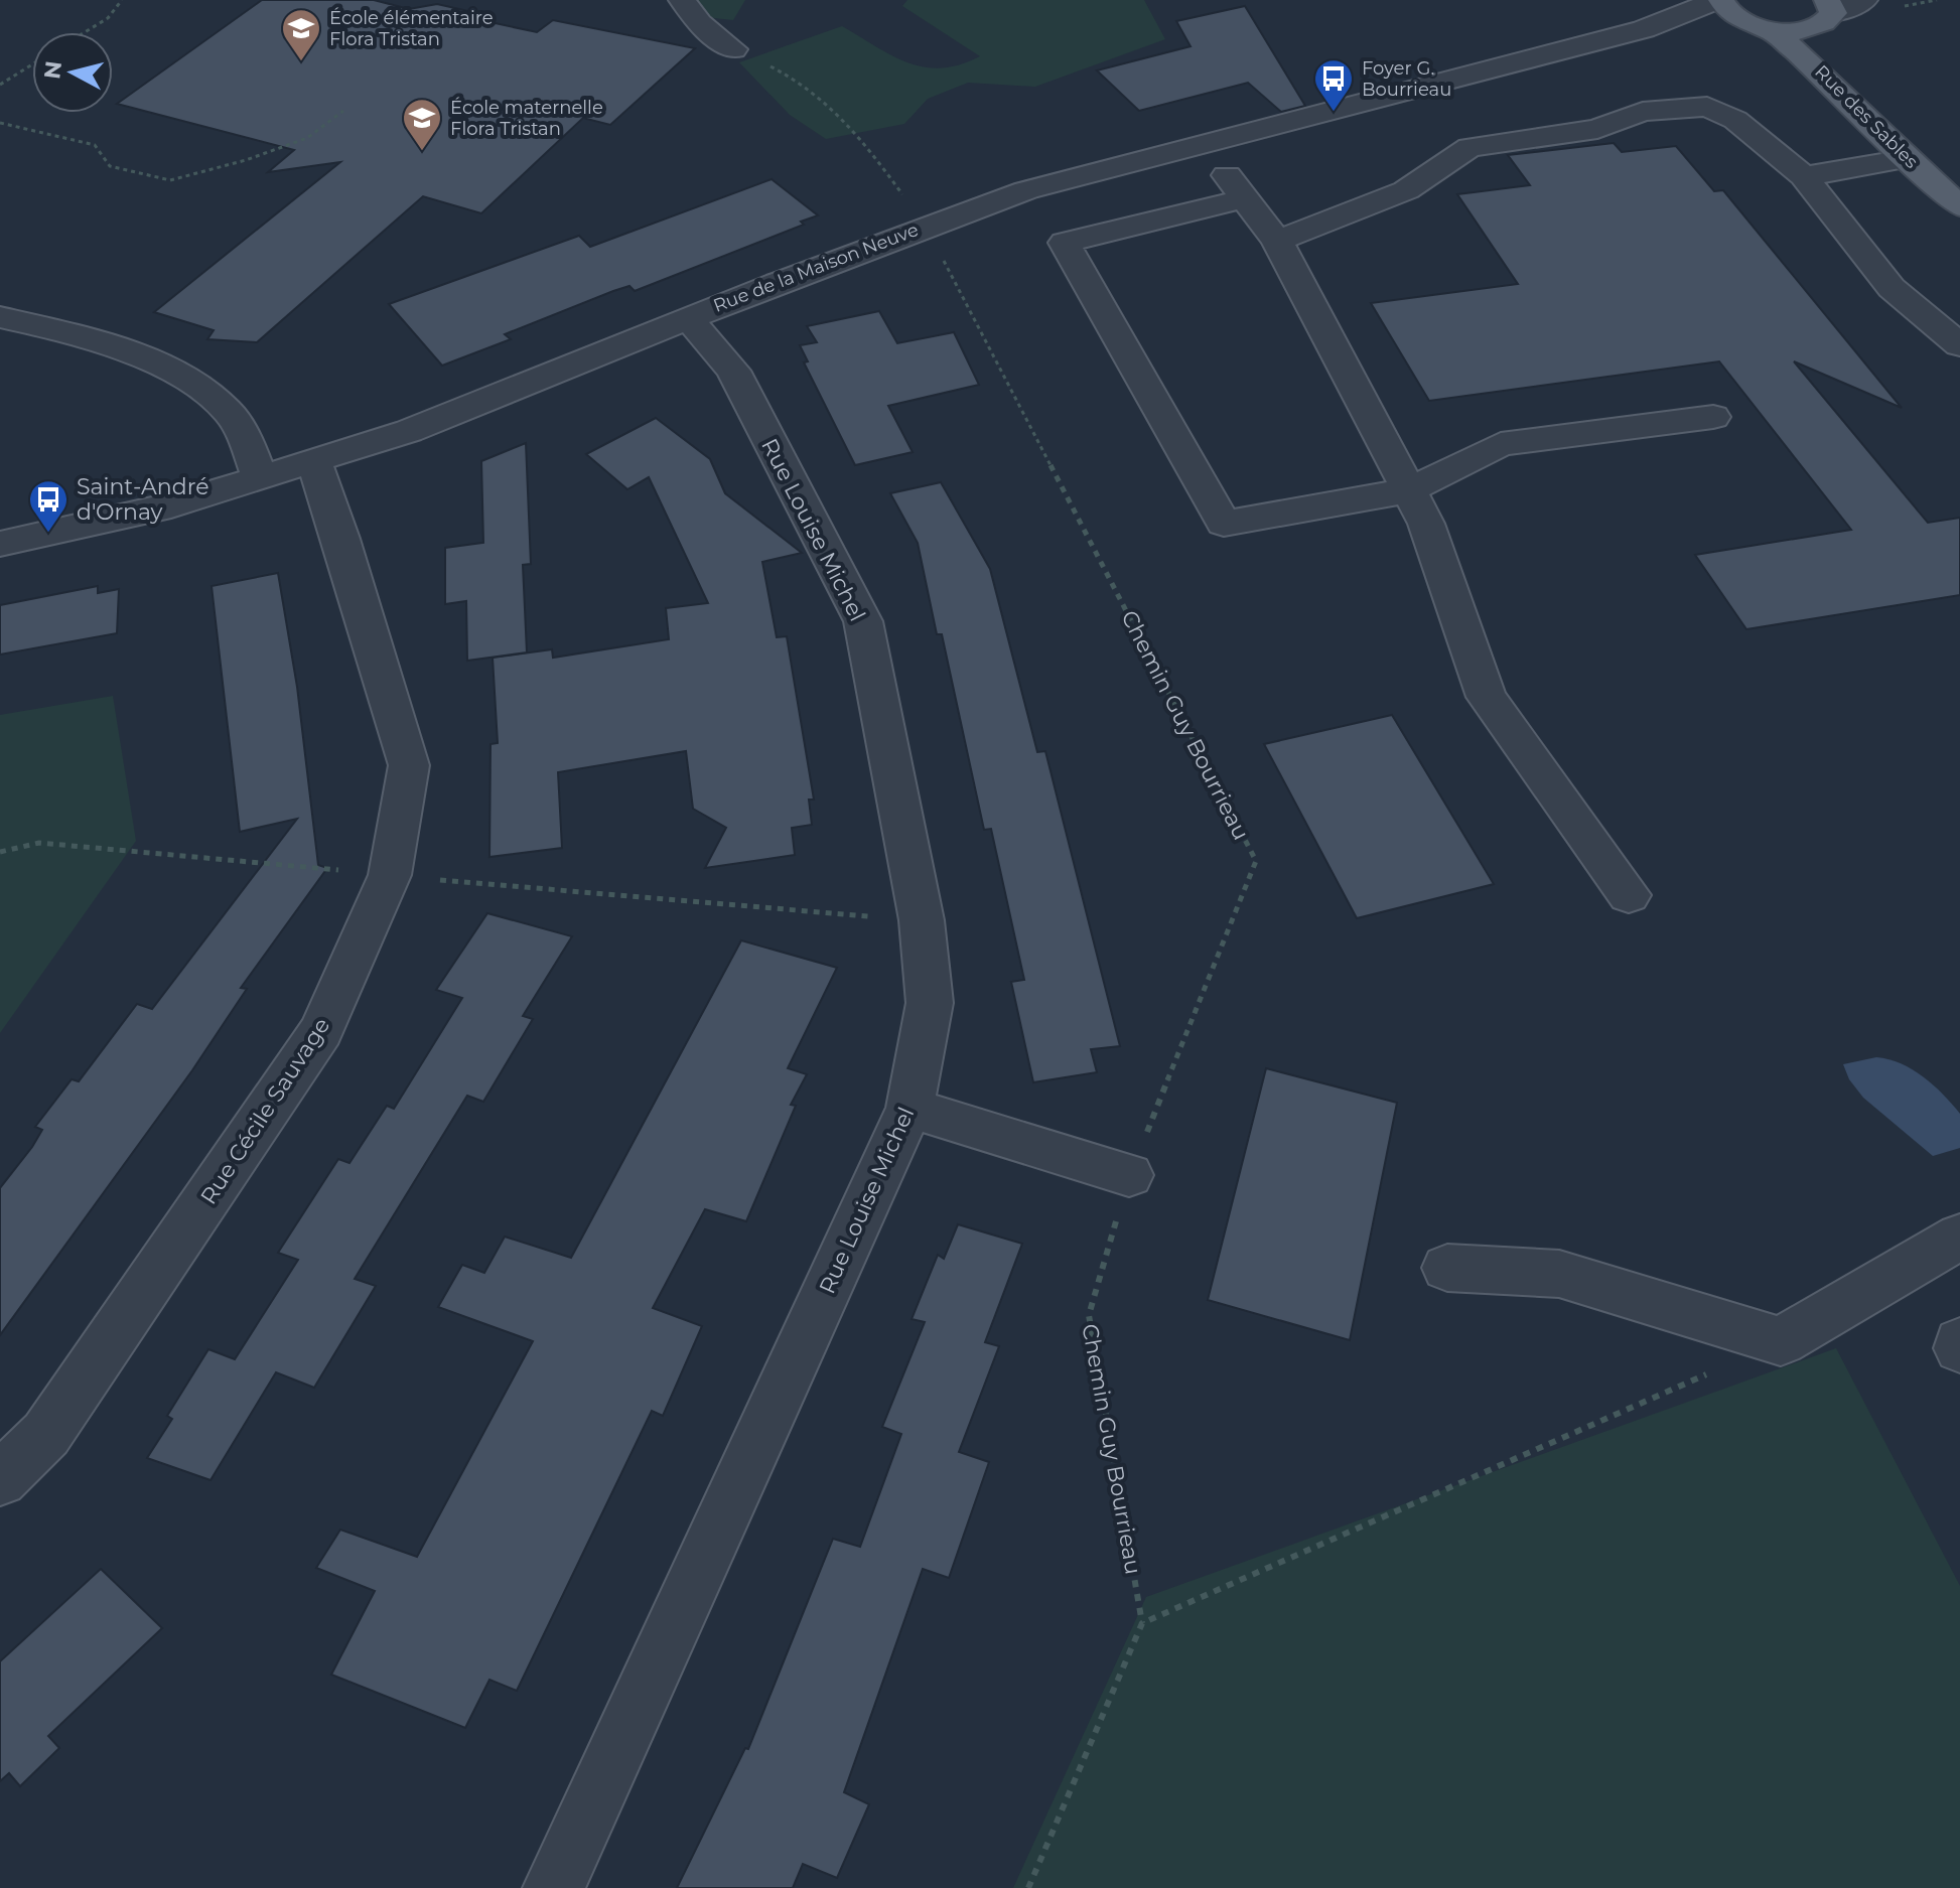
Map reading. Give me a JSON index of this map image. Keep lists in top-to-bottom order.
{
  "streets": {
    "main road": ["Rue des Sables"],
    "street": ["Rue de la Maison Neuve", "Rue Louise Michel", "Rue Cécile Sauvage"],
    "path": ["Chemin Guy Bourrieau"]
  },
  "crossings": [
    ["Rue des Sables", "Rue de la Maison Neuve"],
    ["Rue de la Maison Neuve", "Rue Louise Michel"],
    ["Rue de la Maison Neuve", "Chemin Guy Bourrieau"],
    ["Rue de la Maison Neuve", "Rue Cécile Sauvage"]
  ],
  "places": {
    "school or university": ["École élémentaire Flora Tristan", "École maternelle Flora Tristan"],
    "bus stop": ["Foyer G. Bourrieau", "Saint-André d'Ornay"]
  },
  "north": "left"
}
